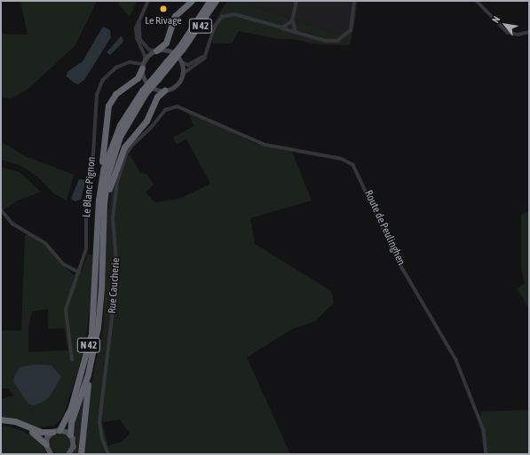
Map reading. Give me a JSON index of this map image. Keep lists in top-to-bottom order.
{
  "streets": {
    "highway": ["N 42"],
    "street": ["Le Blanc Pignon", "Route de Peulinghen", "Rue Caucherie"]
  },
  "crossings": [
    ["Route de Peulinghen", "Rue Caucherie"]
  ],
  "places": ["Le Rivage"],
  "north": "top left"
}
